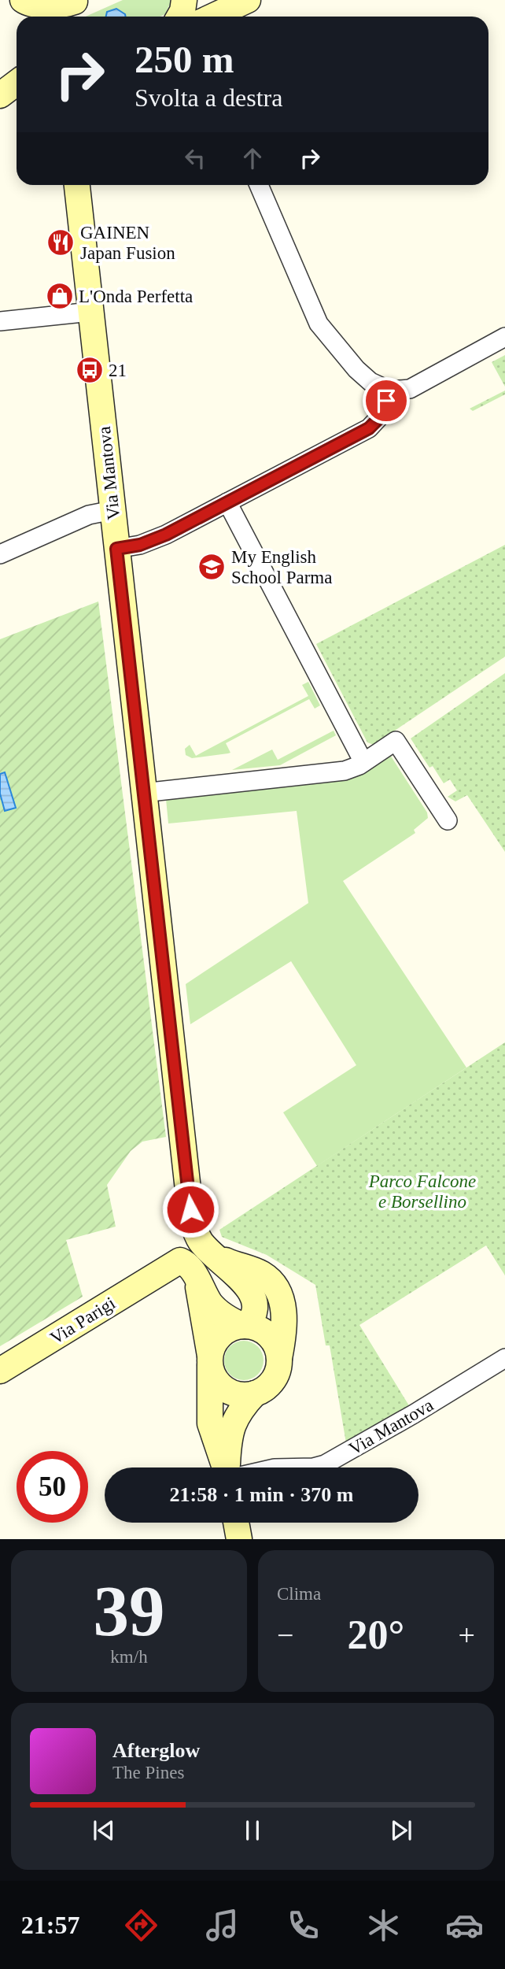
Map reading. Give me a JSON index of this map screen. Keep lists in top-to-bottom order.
{
  "streets": {
    "main road": ["Via Mantova", "Via Parigi"]
  },
  "crossings": [
    ["Via Mantova", "Via Parigi"]
  ],
  "parks": ["Parco Falcone e Borsellino"],
  "places": {
    "restaurant": ["GAINEN Japan Fusion"],
    "shop": ["L'Onda Perfetta"],
    "bus stop": ["21"],
    "school or university": ["My English School Parma"]
  },
  "page": {
    "turn": ["250 m", "Svolta a destra"],
    "limit": "50",
    "trip": "21:58 · 1 min · 370 m",
    "tile": [
      ["39", "km/h"],
      "Clima"
    ],
    "heat": ["−", "20°", "+"],
    "song": ["Afterglow", "The Pines"],
    "tabs": "21:57"
  }
}
